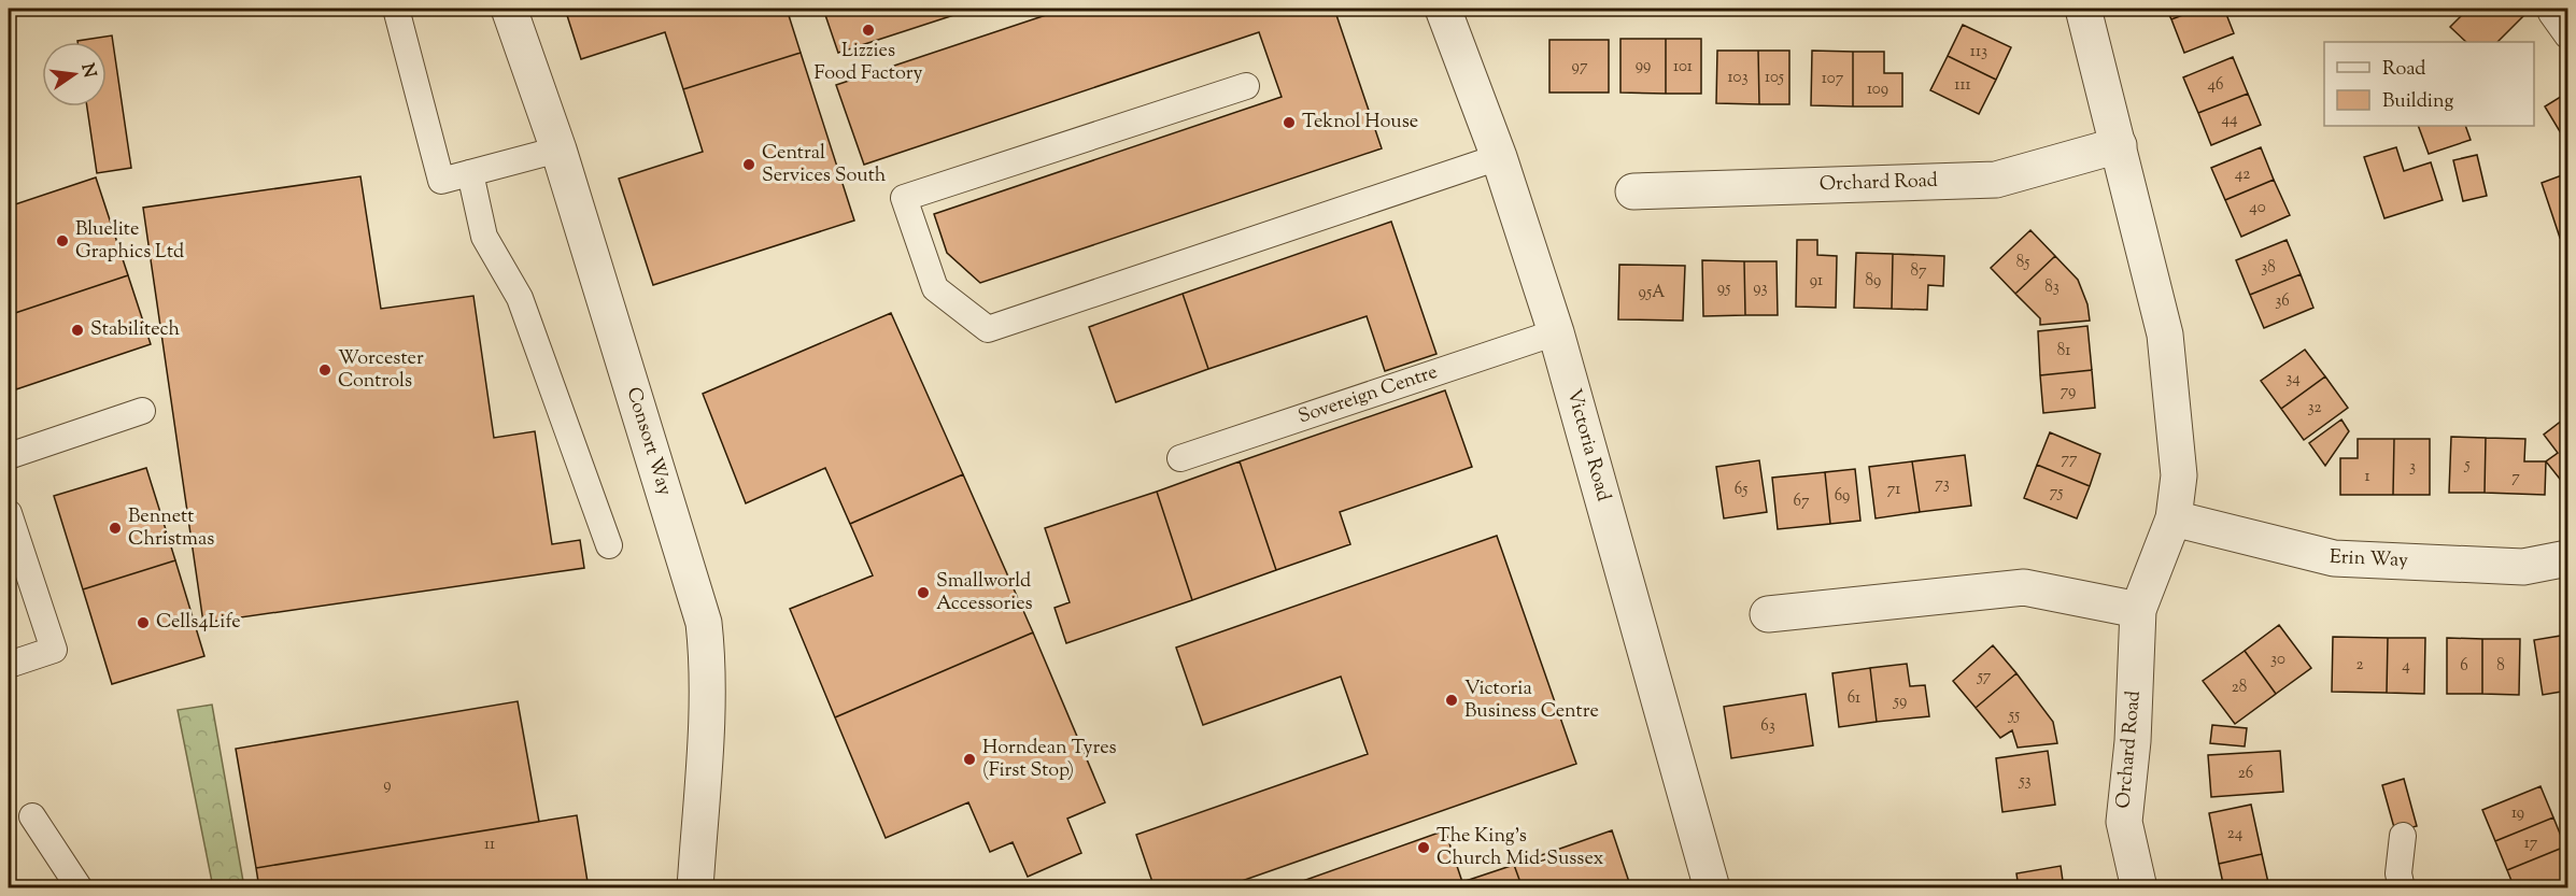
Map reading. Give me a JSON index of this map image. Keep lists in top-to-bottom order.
{
  "streets": {
    "street": [
      "Orchard Road",
      "Consort Way",
      "Victoria Road",
      "Erin Way"
    ],
    "lane": ["Sovereign Centre"]
  },
  "crossings": [
    ["Orchard Road", "Erin Way"],
    ["Sovereign Centre", "Victoria Road"]
  ],
  "places": [
    "Lizzies Food Factory",
    "Teknol House",
    "Central Services South",
    "Bluelite Graphics Ltd",
    "Stabilitech",
    "Worcester Controls",
    "Bennett Christmas",
    "Smallworld Accessories",
    "Cells4Life",
    "Victoria Business Centre",
    "Horndean Tyres (First Stop)",
    "The King's Church Mid-Sussex"
  ],
  "house_numbers": [
    "113",
    "99",
    "97",
    "101",
    "103",
    "105",
    "107",
    "111",
    "46",
    "109",
    "44",
    "42",
    "40",
    "85",
    "38",
    "87",
    "91",
    "89",
    "83",
    "95",
    "93",
    "95A",
    "36",
    "81",
    "34",
    "79",
    "32",
    "77",
    "5",
    "3",
    "1",
    "7",
    "73",
    "65",
    "71",
    "75",
    "69",
    "67",
    "30",
    "2",
    "4",
    "6",
    "8",
    "57",
    "28",
    "61",
    "59",
    "55",
    "63",
    "26",
    "53",
    "9",
    "19",
    "24",
    "17",
    "11"
  ],
  "legend": ["Road", "Building"],
  "north": "right"
}
